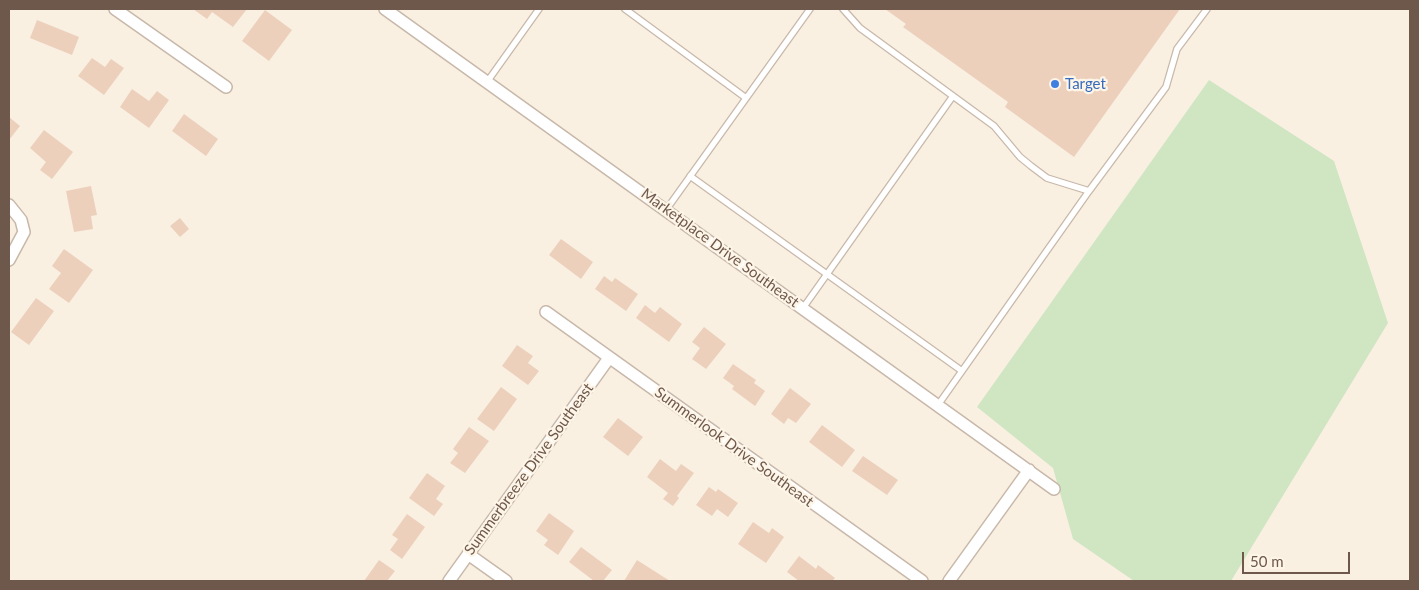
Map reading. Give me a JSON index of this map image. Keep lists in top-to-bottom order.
{
  "streets": {
    "street": ["Marketplace Drive Southeast", "Summerlook Drive Southeast", "Summerbreeze Drive Southeast"]
  },
  "crossings": [
    ["Summerlook Drive Southeast", "Summerbreeze Drive Southeast"]
  ],
  "places": ["Target"],
  "scale_bar": "50 m"
}
